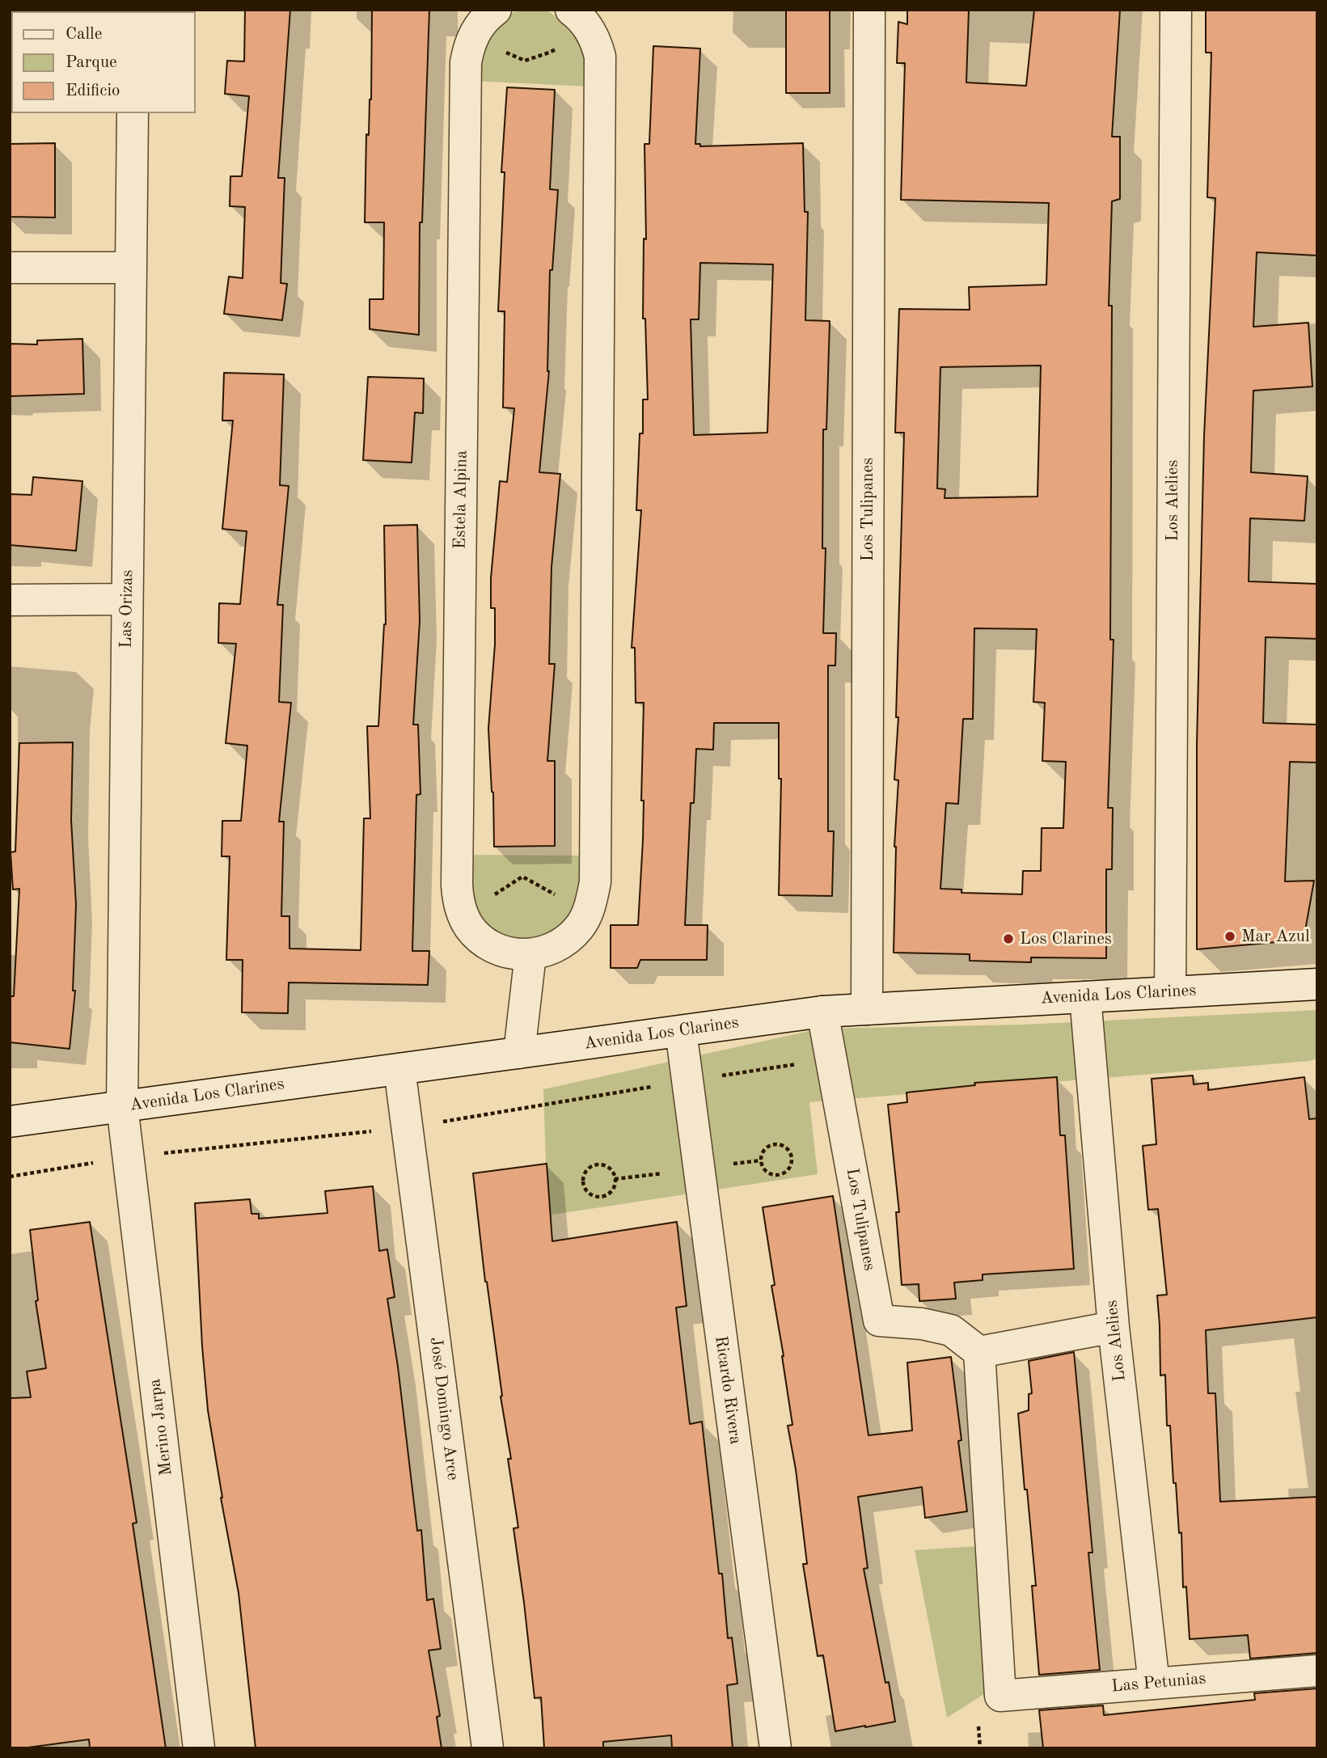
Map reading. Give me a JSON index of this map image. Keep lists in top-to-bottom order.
{
  "streets": {
    "street": [
      "Estela Alpina",
      "Los Alelies",
      "Los Tulipanes",
      "Las Orizas",
      "Avenida Los Clarines",
      "Ricardo Rivera",
      "José Domingo Arce",
      "Merino Jarpa",
      "Las Petunias"
    ]
  },
  "crossings": [
    ["Los Alelies", "Avenida Los Clarines"],
    ["Los Alelies", "Las Petunias"],
    ["Los Tulipanes", "Avenida Los Clarines"],
    ["Los Tulipanes", "Las Petunias"],
    ["Las Orizas", "Avenida Los Clarines"],
    ["Las Orizas", "Merino Jarpa"],
    ["Avenida Los Clarines", "Ricardo Rivera"],
    ["Avenida Los Clarines", "José Domingo Arce"],
    ["Avenida Los Clarines", "Merino Jarpa"]
  ],
  "places": ["Mar Azul", "Los Clarines"],
  "legend": ["Calle", "Parque", "Edificio"]
}
